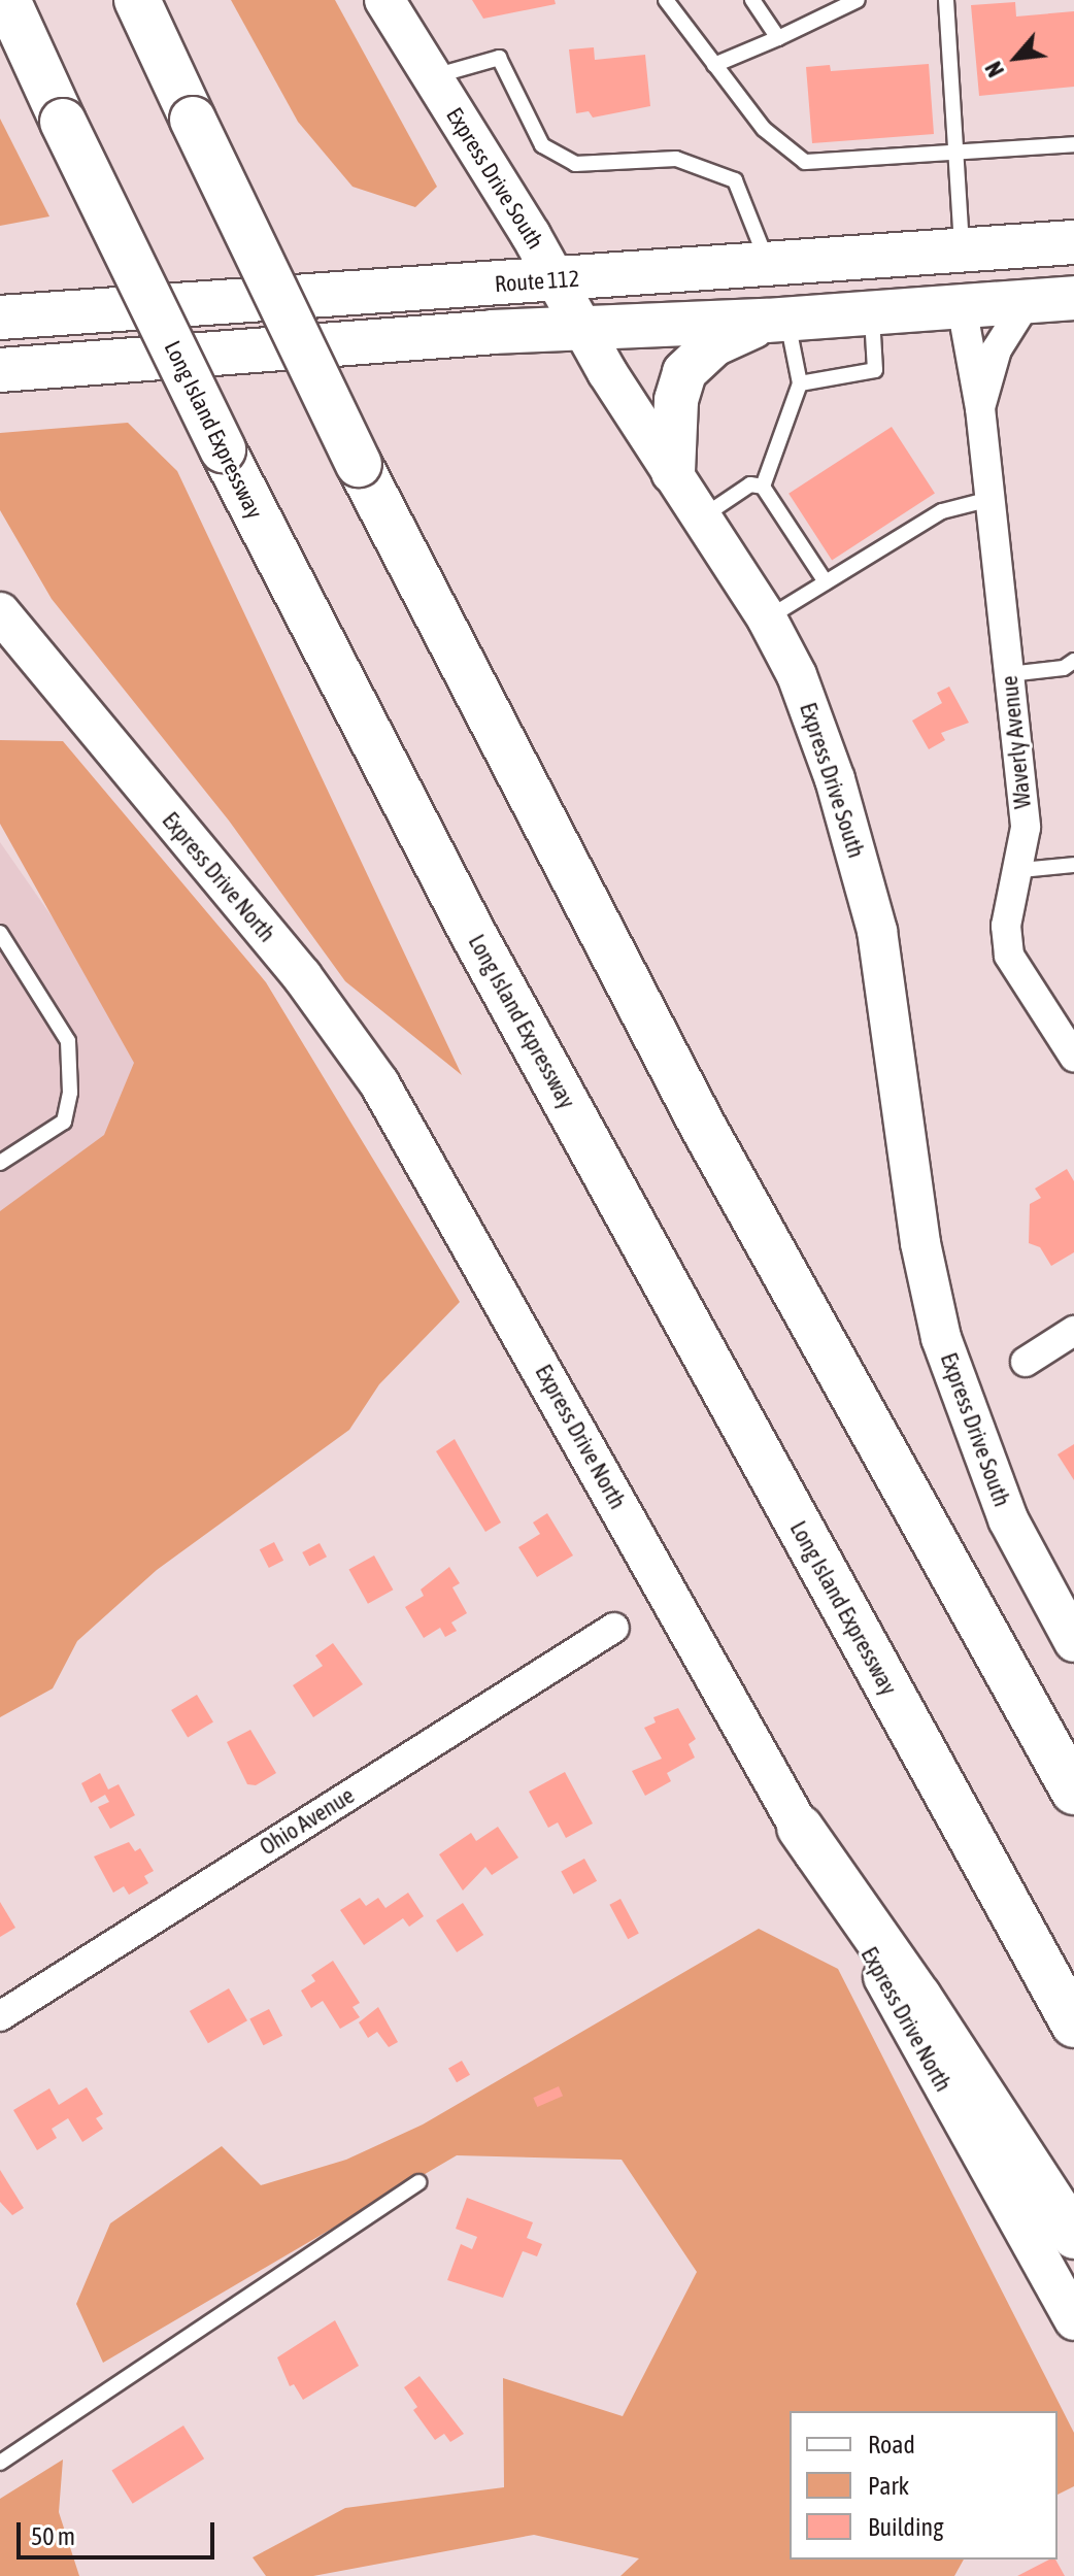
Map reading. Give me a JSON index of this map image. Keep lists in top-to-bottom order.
{
  "streets": {
    "highway": ["Long Island Expressway"],
    "main road": ["Express Drive South", "Route 112", "Express Drive North"],
    "street": ["Waverly Avenue", "Ohio Avenue"]
  },
  "crossings": [
    ["Express Drive South", "Route 112"]
  ],
  "legend": ["Road", "Park", "Building"],
  "scale_bar": "50 m",
  "north": "bottom left"
}
